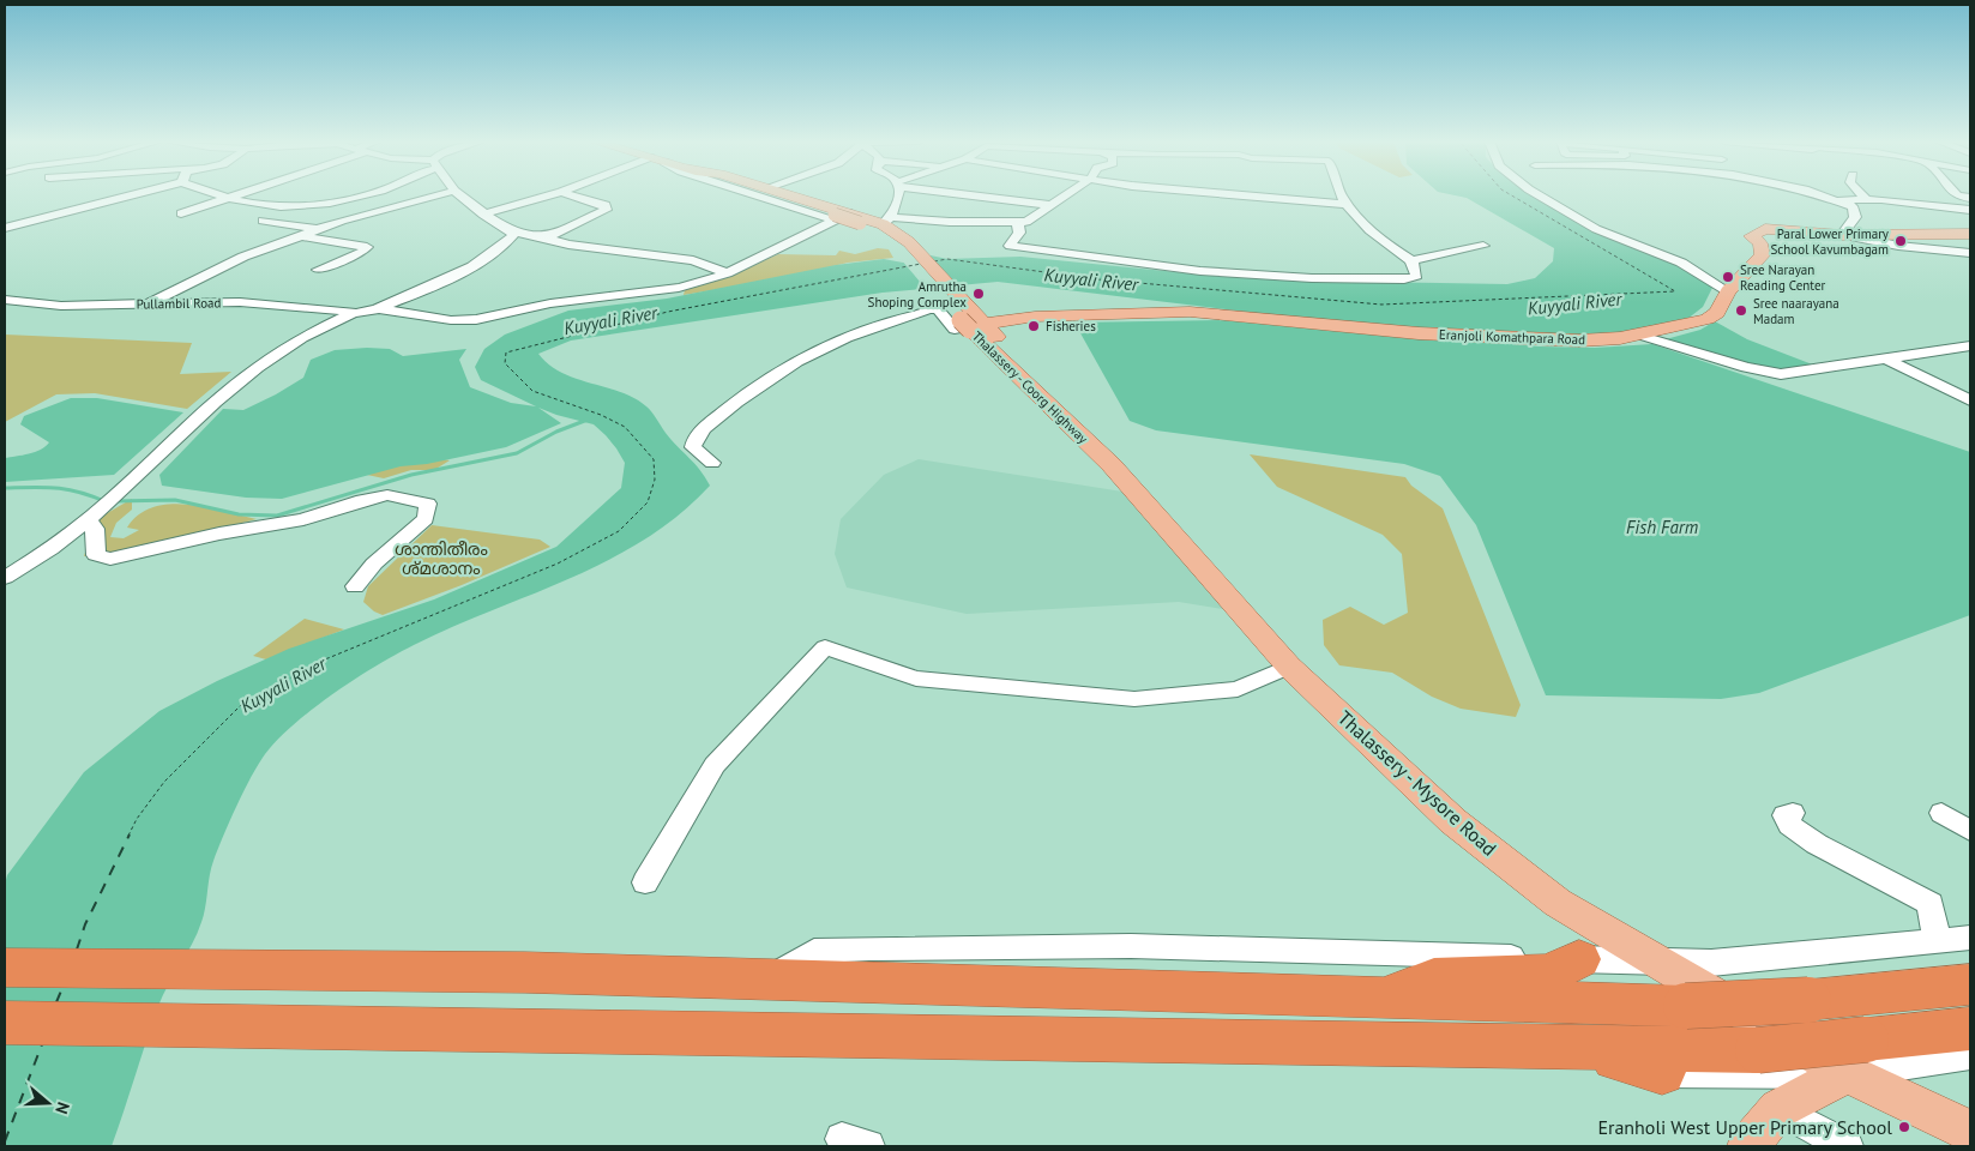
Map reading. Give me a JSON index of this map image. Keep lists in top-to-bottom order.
{
  "streets": {
    "main road": ["Eranjoli Komathpara Road", "Thalassery - Coorg Highway", "Thalassery - Mysore Road"],
    "street": ["Pullambil Road"]
  },
  "crossings": [
    ["Eranjoli Komathpara Road", "Thalassery - Coorg Highway"],
    ["Thalassery - Coorg Highway", "Thalassery - Mysore Road"]
  ],
  "water": ["Kuyyali River", "Fish Farm"],
  "parks": ["ശാന്തിതീരം ശ്മശാനം"],
  "places": [
    "Paral Lower Primary School Kavumbagam",
    "Sree Narayan Reading Center",
    "Amrutha Shoping Complex",
    "Sree naarayana Madam",
    "Fisheries",
    "Eranholi West Upper Primary School"
  ],
  "north": "right"
}
